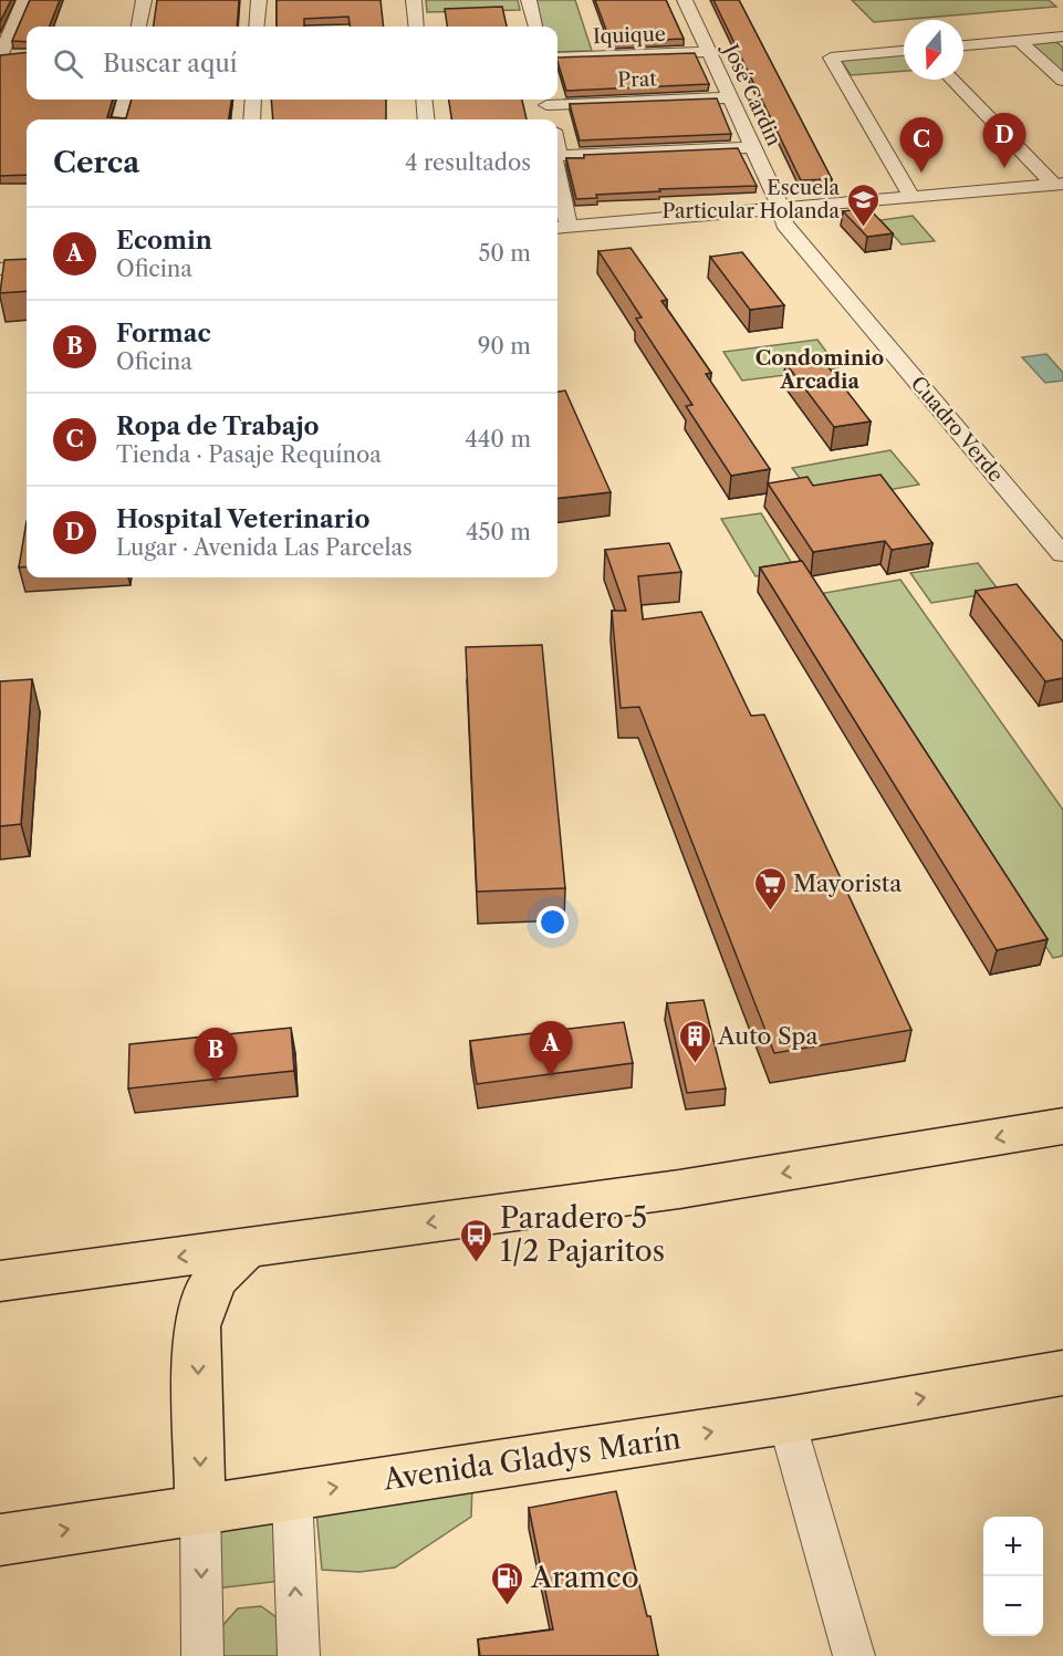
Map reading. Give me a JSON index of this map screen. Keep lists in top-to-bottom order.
{
  "streets": {
    "main road": ["Avenida Gladys Marín"],
    "street": [
      "Iquique",
      "Prat",
      "José Cardin",
      "Cuadro Verde"
    ]
  },
  "crossings": [
    ["Iquique", "José Cardin"],
    ["Prat", "José Cardin"],
    ["José Cardin", "Cuadro Verde"]
  ],
  "districts": ["Condominio Arcadia"],
  "places": {
    "school or university": ["Escuela Particular Holanda"],
    "supermarket": ["Mayorista"],
    "building": ["Auto Spa"],
    "bus stop": ["Paradero 5 1/2 Pajaritos"],
    "fuel station": ["Aramco"]
  },
  "north": "bottom",
  "page": {
    "search": "Buscar aquí",
    "pins": [
      "D",
      "C",
      "A",
      "B"
    ],
    "heading": ["Cerca", "4 resultados"],
    "list": [
      {
        "mark": "A",
        "name": "Ecomin",
        "note": "Oficina",
        "value": "50 m"
      },
      {
        "mark": "B",
        "name": "Formac",
        "note": "Oficina",
        "value": "90 m"
      },
      {
        "mark": "C",
        "name": "Ropa de Trabajo",
        "note": "Tienda · Pasaje Requínoa",
        "value": "440 m"
      },
      {
        "mark": "D",
        "name": "Hospital Veterinario",
        "note": "Lugar · Avenida Las Parcelas",
        "value": "450 m"
      }
    ],
    "map_buttons": ["+", "−"]
  }
}
